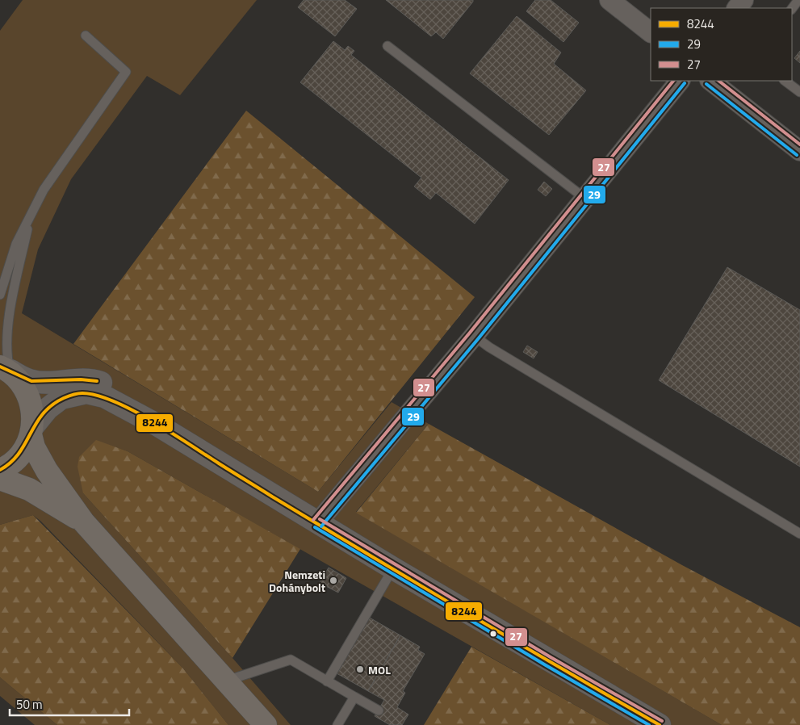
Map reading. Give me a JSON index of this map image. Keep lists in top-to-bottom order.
{
  "places": ["Nemzeti Dohánybolt", "MOL"],
  "lines": ["transit line 27", "transit line 29", "transit line 8244"],
  "legend": ["8244", "29", "27"],
  "scale_bar": "50 m"
}
